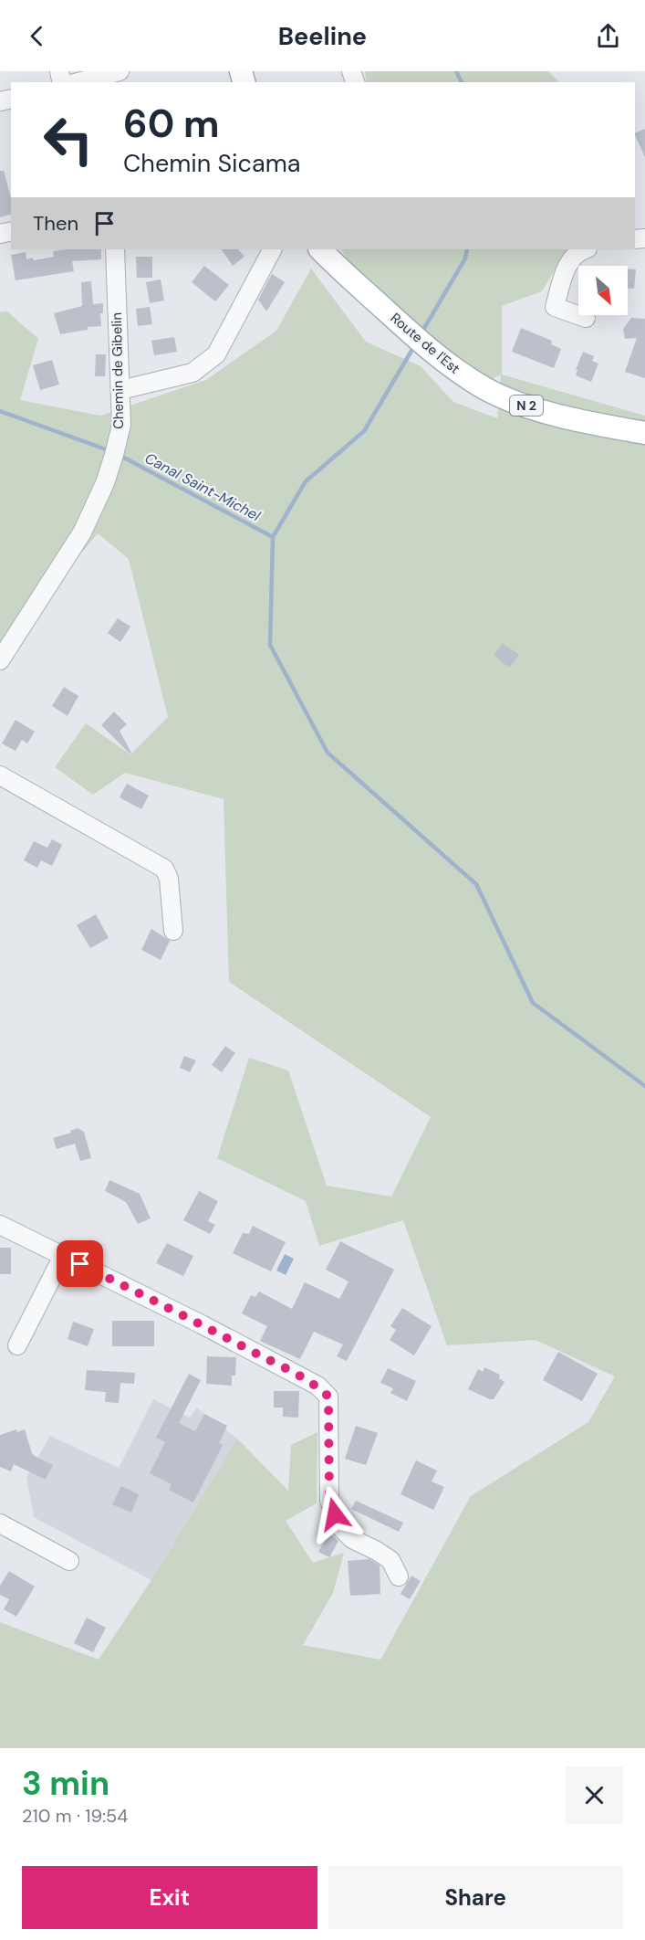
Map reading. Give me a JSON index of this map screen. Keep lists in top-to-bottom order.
{
  "streets": {
    "main road": ["Route de l'Est", "N 2"],
    "street": ["Chemin de Gibelin"]
  },
  "water": ["Canal Saint-Michel"],
  "north": "bottom right",
  "page": {
    "header": "Beeline",
    "turn": ["60 m", "Chemin Sicama"],
    "then": "Then",
    "heading": ["3 min", "210 m · 19:54"],
    "buttons": ["Exit", "Share"]
  }
}
